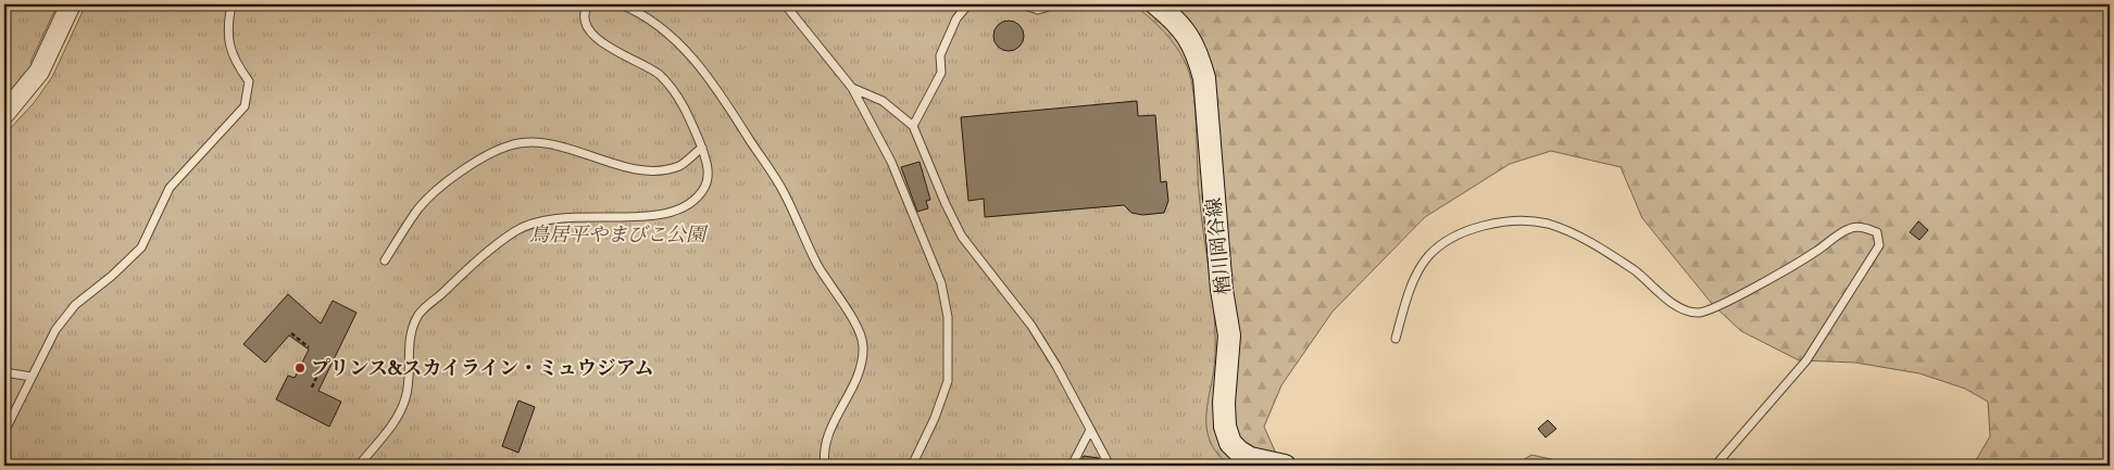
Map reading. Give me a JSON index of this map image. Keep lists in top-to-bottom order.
{
  "streets": {
    "main road": ["楢川岡谷線"]
  },
  "parks": ["鳥居平やまびこ公園"],
  "places": ["プリンス&スカイライン・ミュウジアム"]
}
